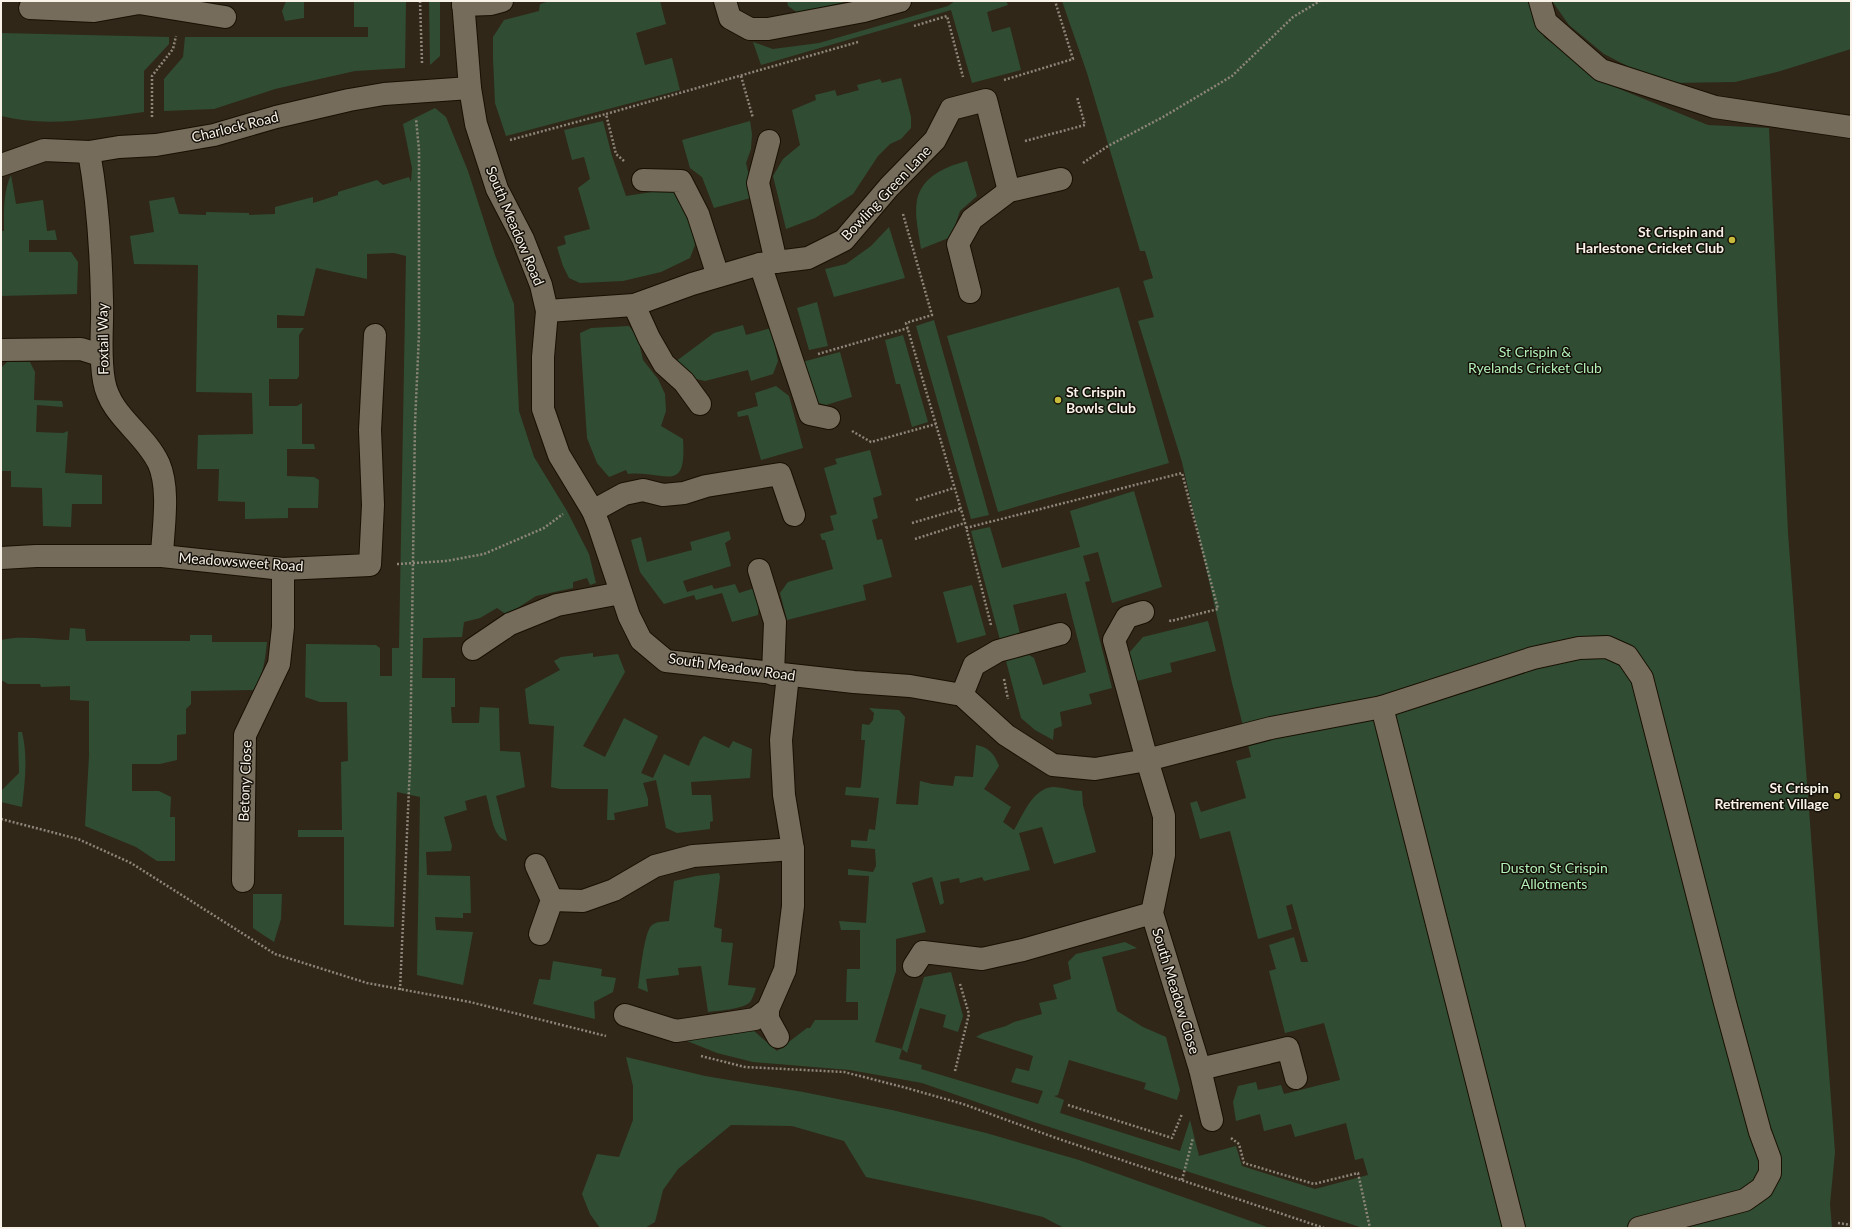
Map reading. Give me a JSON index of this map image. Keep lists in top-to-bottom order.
{
  "streets": {
    "street": [
      "Charlock Road",
      "Bowling Green Lane",
      "South Meadow Road",
      "Foxtail Way",
      "Meadowsweet Road",
      "Betony Close",
      "South Meadow Close"
    ]
  },
  "crossings": [
    ["Charlock Road", "South Meadow Road"],
    ["Charlock Road", "Foxtail Way"],
    ["Bowling Green Lane", "South Meadow Road"],
    ["Foxtail Way", "Meadowsweet Road"],
    ["Meadowsweet Road", "Betony Close"]
  ],
  "parks": ["St Crispin & Ryelands Cricket Club", "Duston St Crispin Allotments"],
  "places": ["St Crispin and Harlestone Cricket Club", "St Crispin Bowls Club", "St Crispin Retirement Village"]
}
